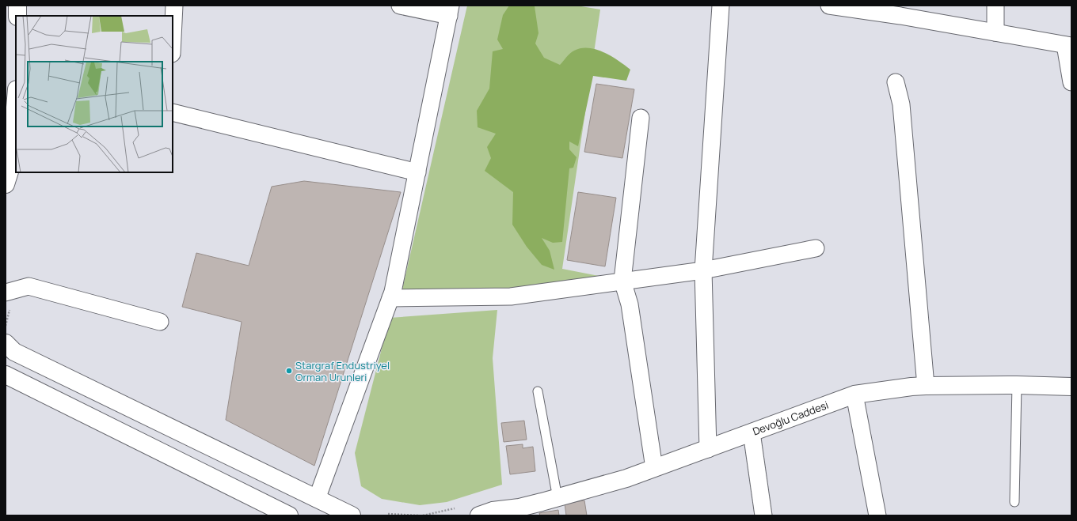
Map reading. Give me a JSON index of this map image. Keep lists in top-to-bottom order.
{
  "streets": {
    "street": ["Devoğlu Caddesi"]
  },
  "places": ["Stargraf Endustriyel Orman Urunleri"]
}
